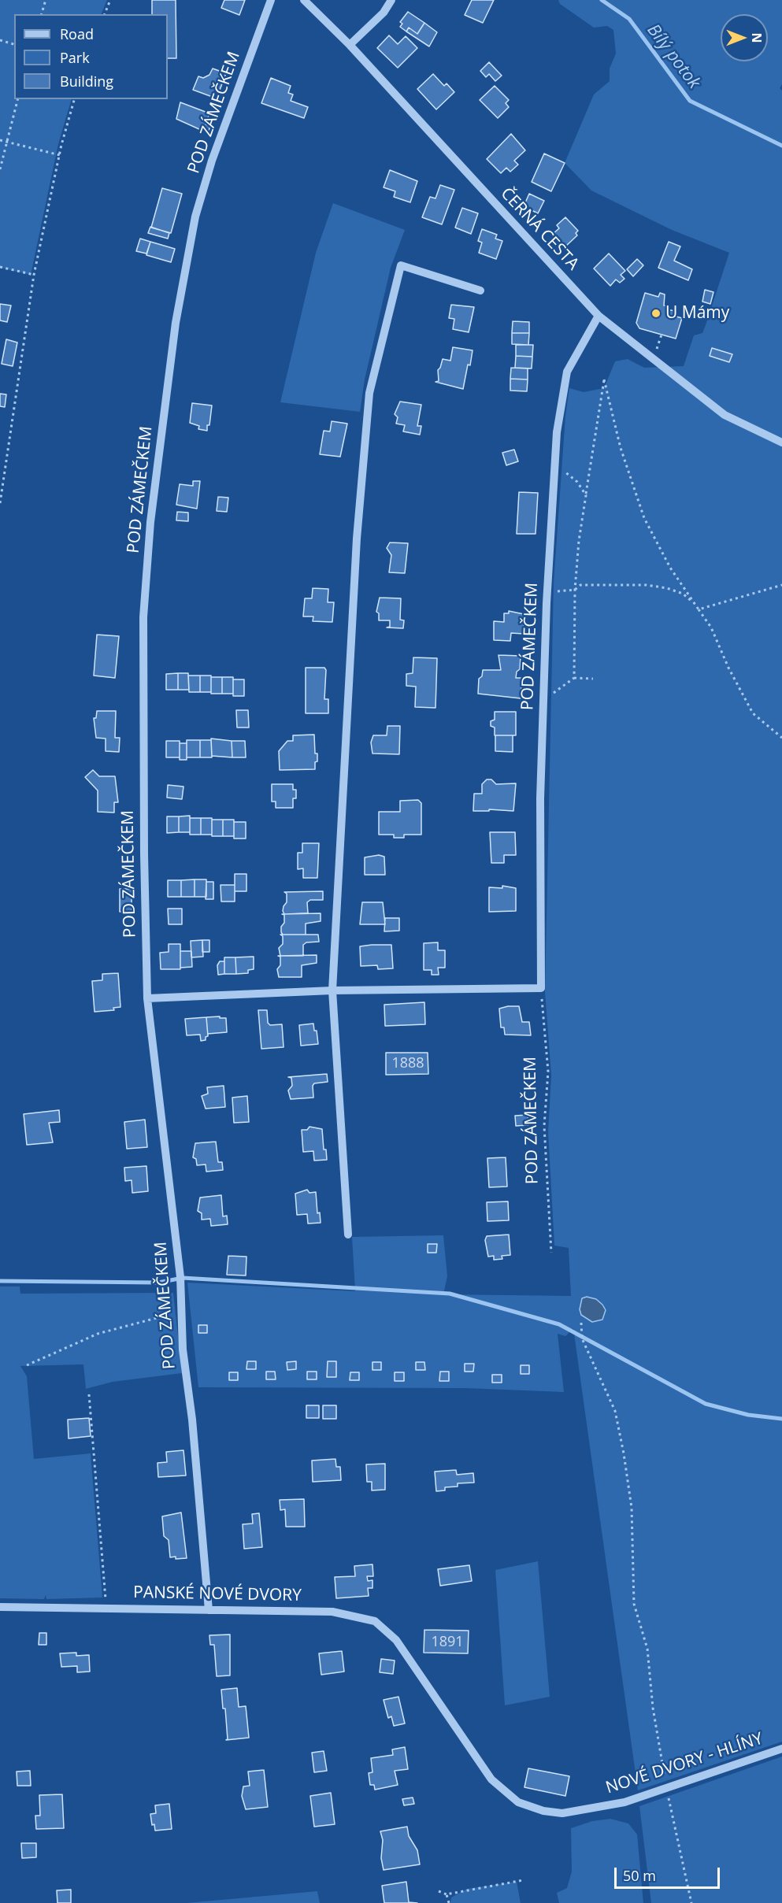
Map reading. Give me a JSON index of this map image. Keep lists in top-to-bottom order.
{
  "streets": {
    "street": [
      "POD ZÁMEČKEM",
      "ČERNÁ CESTA",
      "PANSKÉ NOVÉ DVORY",
      "NOVÉ DVORY - HLÍNY"
    ]
  },
  "crossings": [
    ["POD ZÁMEČKEM", "ČERNÁ CESTA"],
    ["POD ZÁMEČKEM", "PANSKÉ NOVÉ DVORY"],
    ["PANSKÉ NOVÉ DVORY", "NOVÉ DVORY - HLÍNY"]
  ],
  "water": ["Bílý potok"],
  "places": ["U Mámy"],
  "house_numbers": ["1888", "1891"],
  "legend": ["Road", "Park", "Building"],
  "scale_bar": "50 m",
  "north": "right"
}
